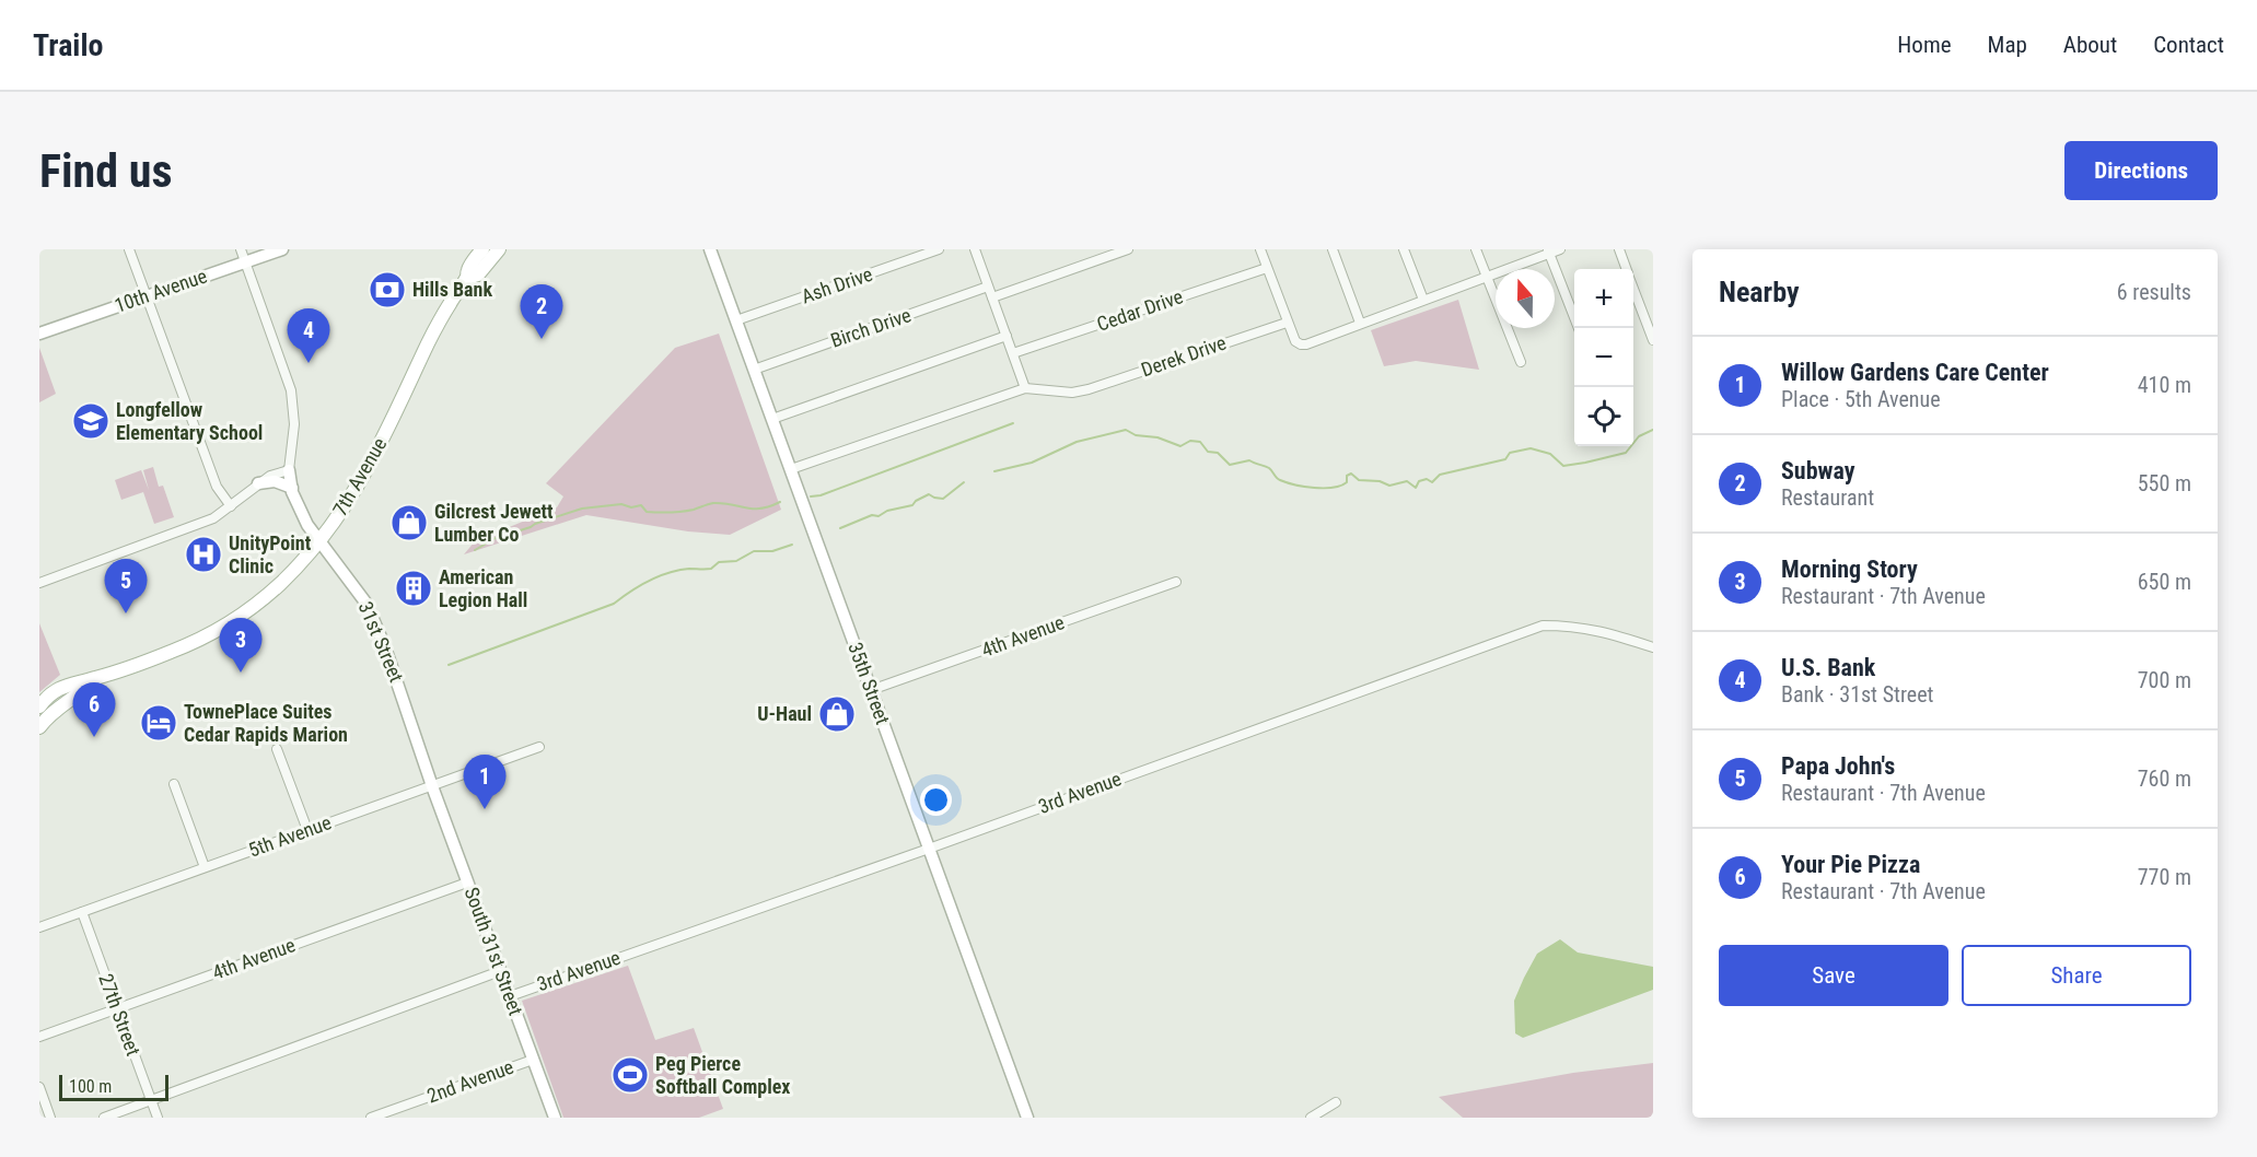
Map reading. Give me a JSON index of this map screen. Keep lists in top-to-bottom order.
{
  "streets": {
    "main road": ["7th Avenue"],
    "street": [
      "Ash Drive",
      "10th Avenue",
      "Cedar Drive",
      "Birch Drive",
      "Derek Drive",
      "4th Avenue",
      "31st Street",
      "35th Street",
      "3rd Avenue",
      "5th Avenue",
      "South 31st Street",
      "27th Street",
      "2nd Avenue"
    ]
  },
  "crossings": [
    ["Ash Drive", "35th Street"],
    ["10th Avenue", "31st Street"],
    ["Birch Drive", "35th Street"],
    ["Derek Drive", "35th Street"],
    ["7th Avenue", "31st Street"],
    ["4th Avenue", "35th Street"],
    ["4th Avenue", "South 31st Street"],
    ["4th Avenue", "27th Street"],
    ["31st Street", "5th Avenue"],
    ["31st Street", "South 31st Street"],
    ["35th Street", "3rd Avenue"],
    ["3rd Avenue", "South 31st Street"],
    ["5th Avenue", "South 31st Street"],
    ["5th Avenue", "27th Street"],
    ["South 31st Street", "2nd Avenue"]
  ],
  "places": {
    "bank": ["Hills Bank"],
    "school or university": ["Longfellow Elementary School"],
    "shop": ["Gilcrest Jewett Lumber Co", "U-Haul"],
    "hospital": ["UnityPoint Clinic"],
    "building": ["American Legion Hall"],
    "hotel": ["TownePlace Suites Cedar Rapids Marion"],
    "sports": ["Peg Pierce Softball Complex"]
  },
  "scale_bar": "100 m",
  "north": "top",
  "page": {
    "header": "Trailo",
    "nav": [
      "Home",
      "Map",
      "About",
      "Contact"
    ],
    "buttons": [
      "Directions",
      ["Save", "Share"]
    ],
    "title": "Find us",
    "heading": ["Nearby", "6 results"],
    "map_buttons": ["+", "−"],
    "pins": [
      "2",
      "4",
      "5",
      "3",
      "6",
      "1"
    ],
    "list": [
      {
        "mark": "1",
        "name": "Willow Gardens Care Center",
        "note": "Place · 5th Avenue",
        "value": "410 m"
      },
      {
        "mark": "2",
        "name": "Subway",
        "note": "Restaurant",
        "value": "550 m"
      },
      {
        "mark": "3",
        "name": "Morning Story",
        "note": "Restaurant · 7th Avenue",
        "value": "650 m"
      },
      {
        "mark": "4",
        "name": "U.S. Bank",
        "note": "Bank · 31st Street",
        "value": "700 m"
      },
      {
        "mark": "5",
        "name": "Papa John's",
        "note": "Restaurant · 7th Avenue",
        "value": "760 m"
      },
      {
        "mark": "6",
        "name": "Your Pie Pizza",
        "note": "Restaurant · 7th Avenue",
        "value": "770 m"
      }
    ],
    "scale": "100 m"
  }
}
